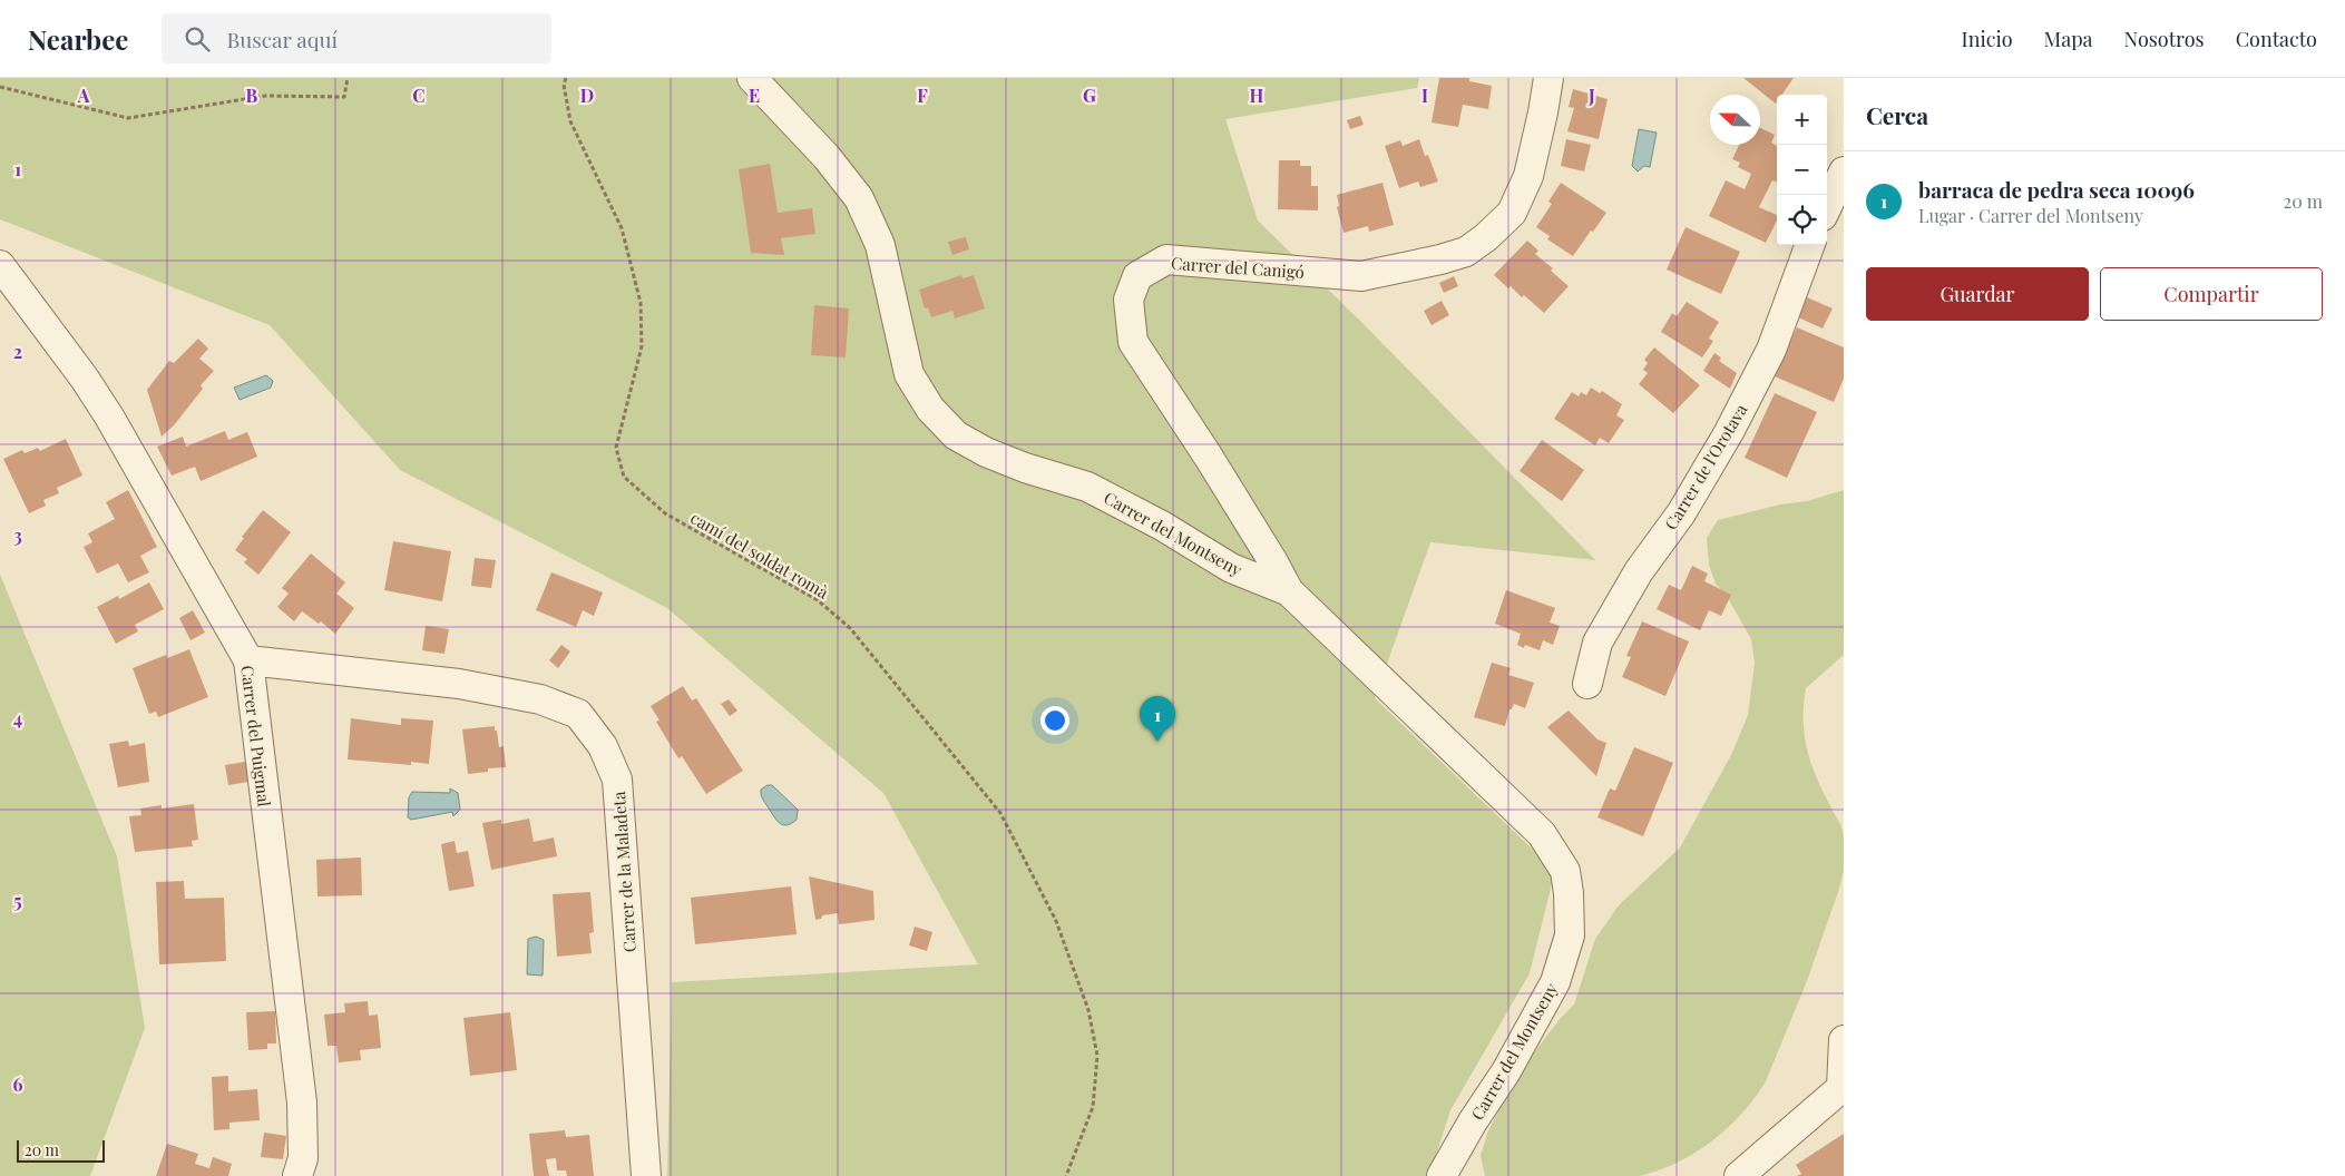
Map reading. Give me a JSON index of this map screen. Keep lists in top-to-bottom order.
{
  "streets": {
    "street": [
      "Carrer del Canigó",
      "Carrer de l'Orotava",
      "Carrer del Montseny",
      "Carrer del Puigmal",
      "Carrer de la Maladeta"
    ],
    "path": ["camí del soldat romà"]
  },
  "crossings": [
    ["Carrer del Canigó", "Carrer del Montseny"],
    ["Carrer del Puigmal", "Carrer de la Maladeta"]
  ],
  "scale_bar": "20 m",
  "north": "left",
  "page": {
    "header": "Nearbee",
    "search": "Buscar aquí",
    "nav": [
      "Inicio",
      "Mapa",
      "Nosotros",
      "Contacto"
    ],
    "heading": "Cerca",
    "map_buttons": ["+", "−"],
    "list": [
      {
        "mark": "1",
        "name": "barraca de pedra seca 10096",
        "note": "Lugar · Carrer del Montseny",
        "value": "20 m"
      }
    ],
    "buttons": ["Guardar", "Compartir"],
    "pins": "1",
    "scale": "20 m"
  },
  "grid": {
    "columns": [
      "A",
      "B",
      "C",
      "D",
      "E",
      "F",
      "G",
      "H",
      "I",
      "J"
    ],
    "rows": [
      "1",
      "2",
      "3",
      "4",
      "5",
      "6"
    ]
  }
}
